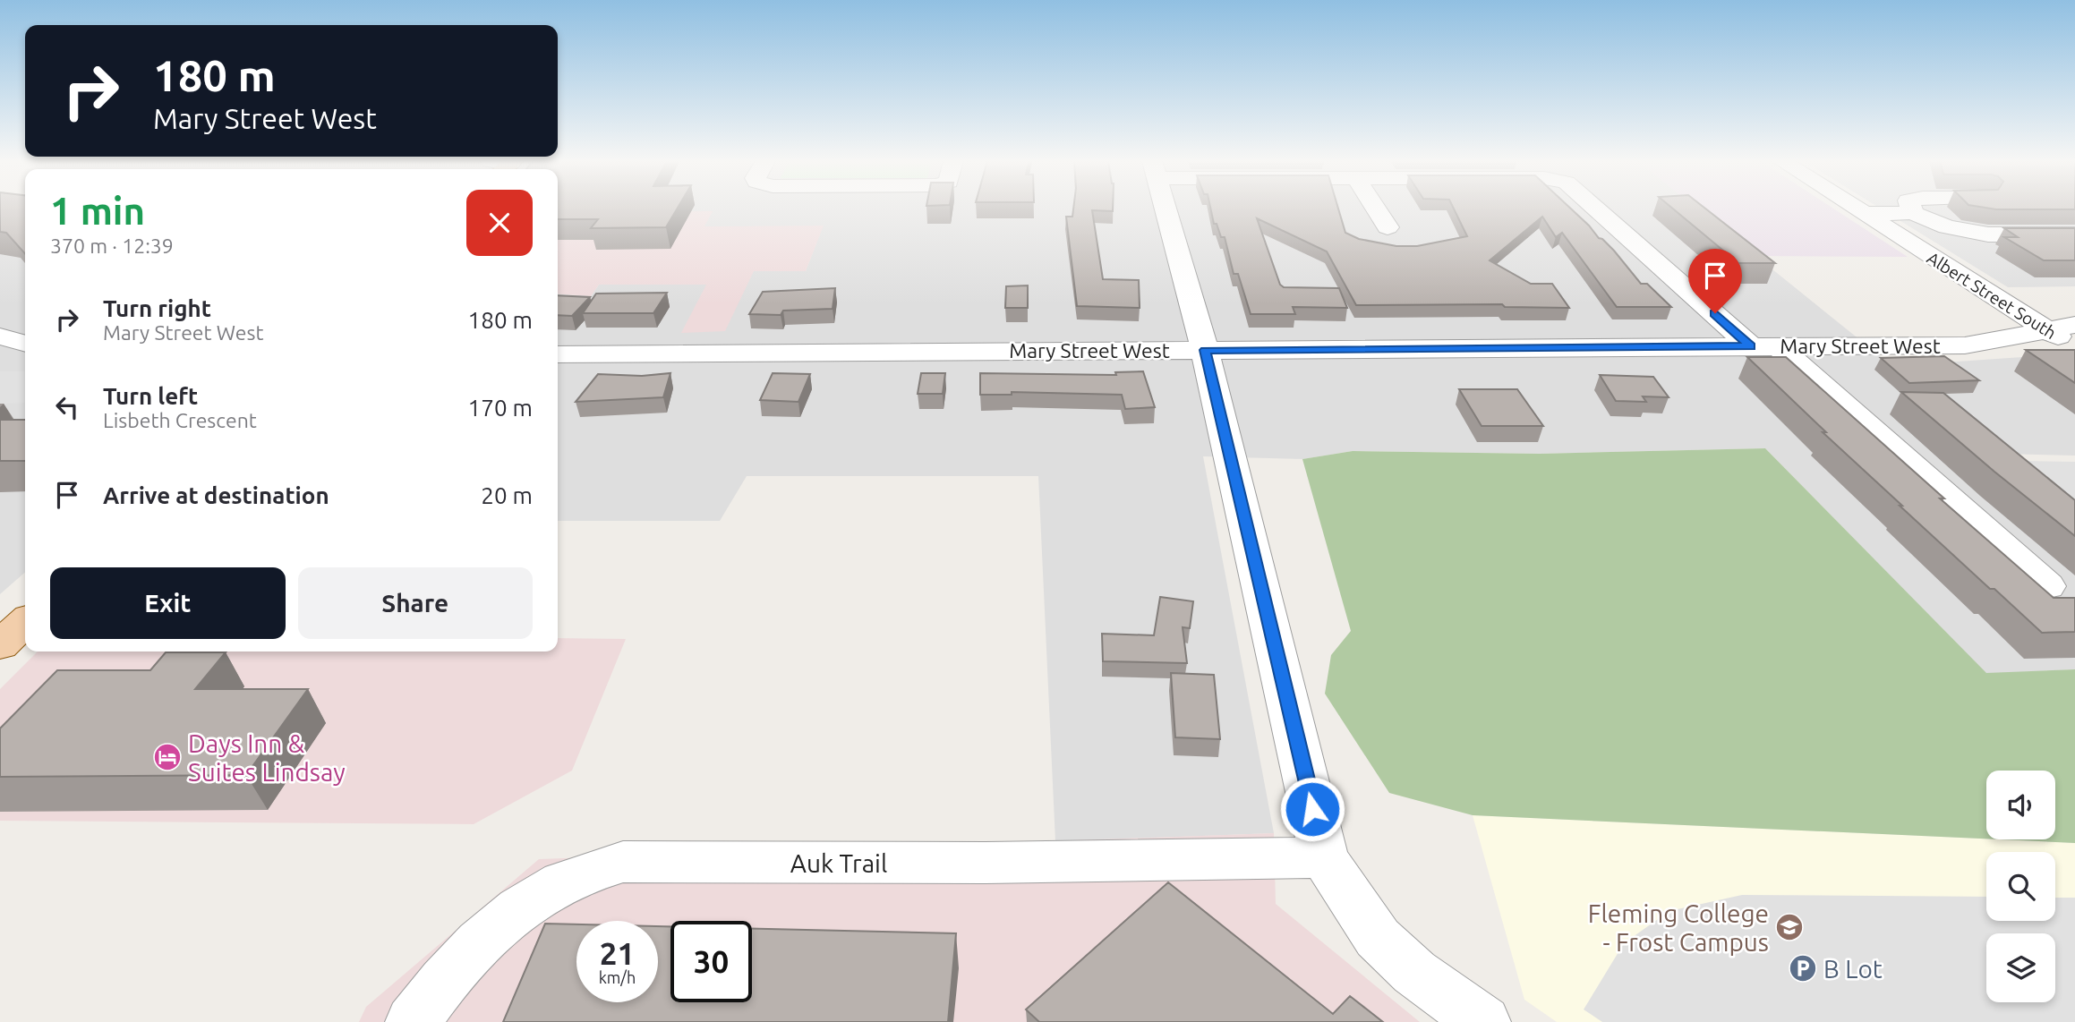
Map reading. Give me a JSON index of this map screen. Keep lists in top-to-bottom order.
{
  "streets": {
    "street": ["Albert Street South", "Mary Street West", "Auk Trail"]
  },
  "crossings": [
    ["Albert Street South", "Mary Street West"]
  ],
  "places": {
    "hotel": ["Days Inn & Suites Lindsay"],
    "school or university": ["Fleming College - Frost Campus"],
    "parking": ["B Lot"]
  },
  "page": {
    "turn": ["180 m", "Mary Street West"],
    "heading": ["1 min", "370 m · 12:39"],
    "list": [
      {
        "name": "Turn right",
        "note": "Mary Street West",
        "value": "180 m"
      },
      {
        "name": "Turn left",
        "note": "Lisbeth Crescent",
        "value": "170 m"
      },
      {
        "name": "Arrive at destination",
        "value": "20 m"
      }
    ],
    "buttons": ["Exit", "Share"],
    "speed": "21 km/h",
    "limit": "30"
  }
}
